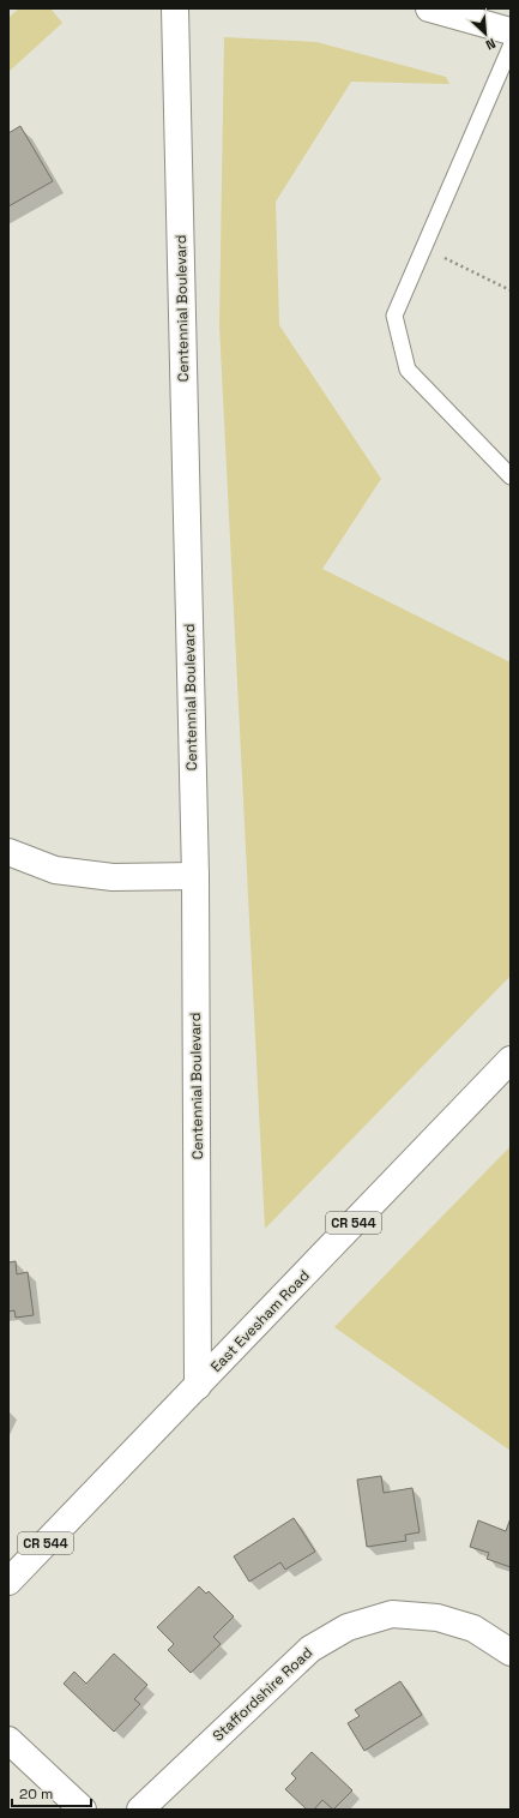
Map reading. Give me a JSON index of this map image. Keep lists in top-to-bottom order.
{
  "streets": {
    "main road": [
      "Centennial Boulevard",
      "CR 544",
      "East Evesham Road",
      "Staffordshire Road"
    ]
  },
  "crossings": [
    ["Centennial Boulevard", "East Evesham Road"]
  ],
  "scale_bar": "20 m",
  "north": "bottom right"
}
